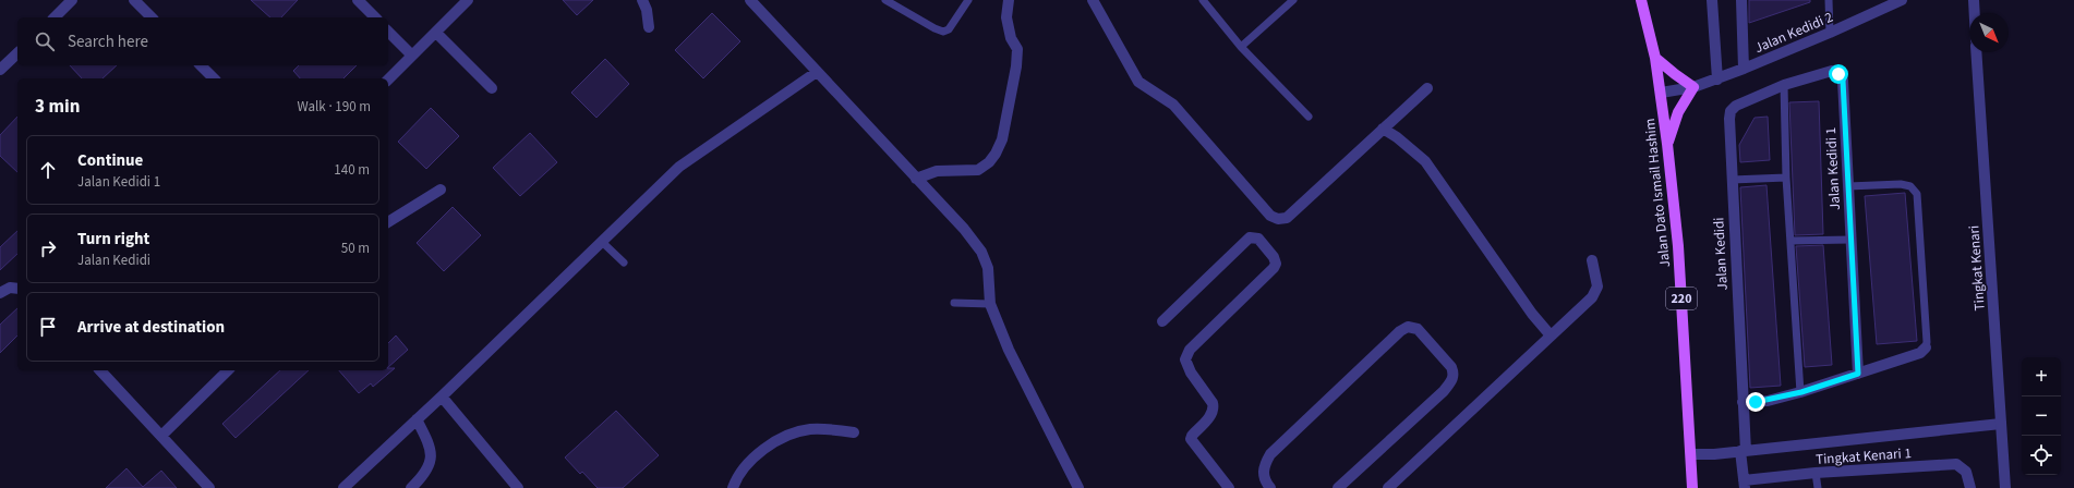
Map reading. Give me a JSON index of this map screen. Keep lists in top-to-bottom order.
{
  "streets": {
    "main road": ["Jalan Dato Ismail Hashim", "220"],
    "street": [
      "Jalan Kedidi 2",
      "Jalan Kedidi 1",
      "Jalan Kedidi",
      "Tingkat Kenari",
      "Tingkat Kenari 1"
    ]
  },
  "crossings": [
    ["Jalan Kedidi 2", "Jalan Dato Ismail Hashim"],
    ["Jalan Kedidi 1", "Jalan Kedidi"]
  ],
  "north": "bottom right",
  "page": {
    "search": "Search here",
    "heading": ["3 min", "Walk · 190 m"],
    "list": [
      ["Continue", "Jalan Kedidi 1", "140 m"],
      ["Turn right", "Jalan Kedidi", "50 m"],
      "Arrive at destination"
    ],
    "map_buttons": ["+", "−"]
  }
}
